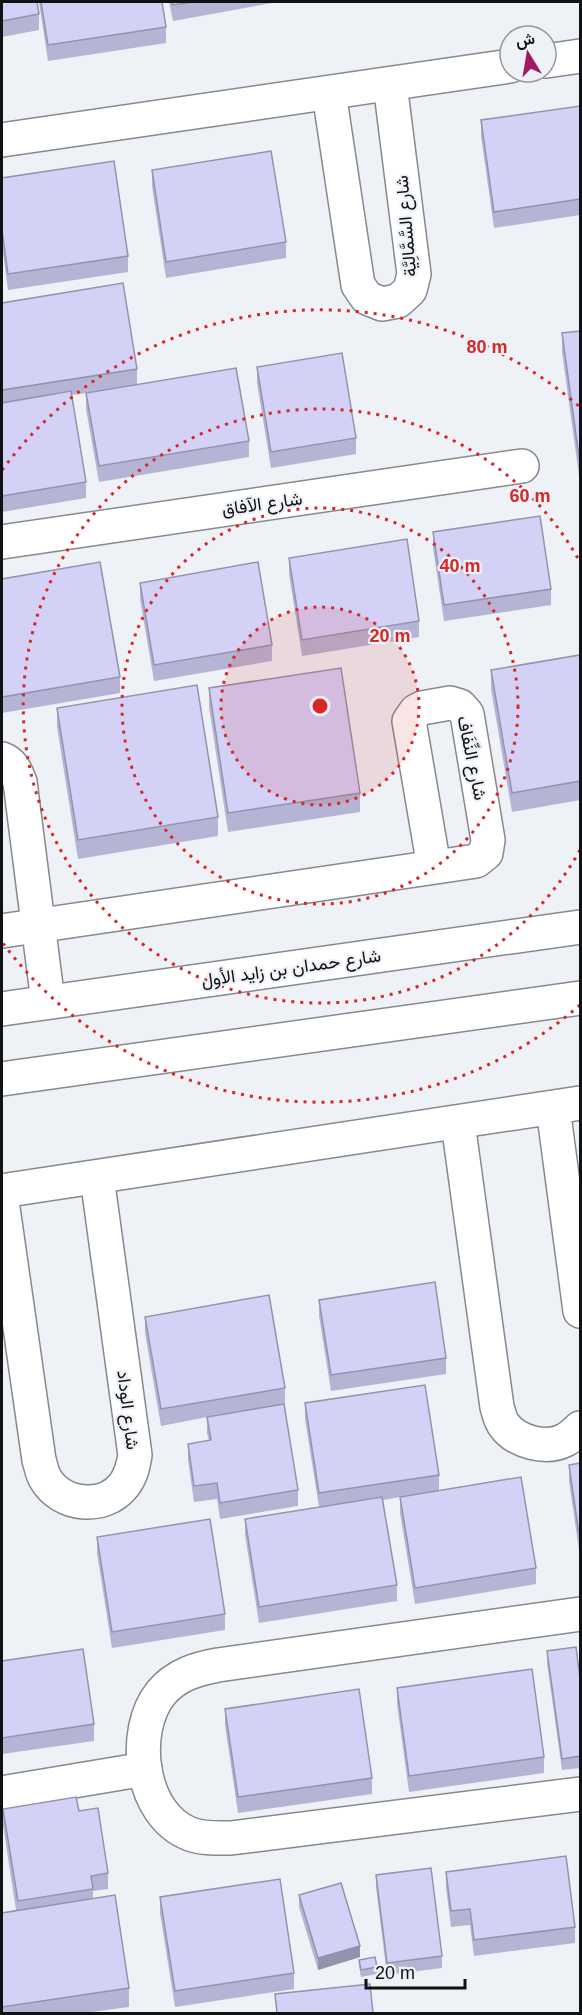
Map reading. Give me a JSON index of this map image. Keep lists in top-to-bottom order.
{
  "streets": {
    "street": [
      "شارع السَّمَّالِيَّة",
      "شارع الآفاق",
      "شارع حمدان بن زايد الأول",
      "شارع الوداد"
    ]
  },
  "scale_bar": "20 m",
  "north": "top",
  "rings": [
    "80 m",
    "60 m",
    "40 m",
    "20 m"
  ]
}
